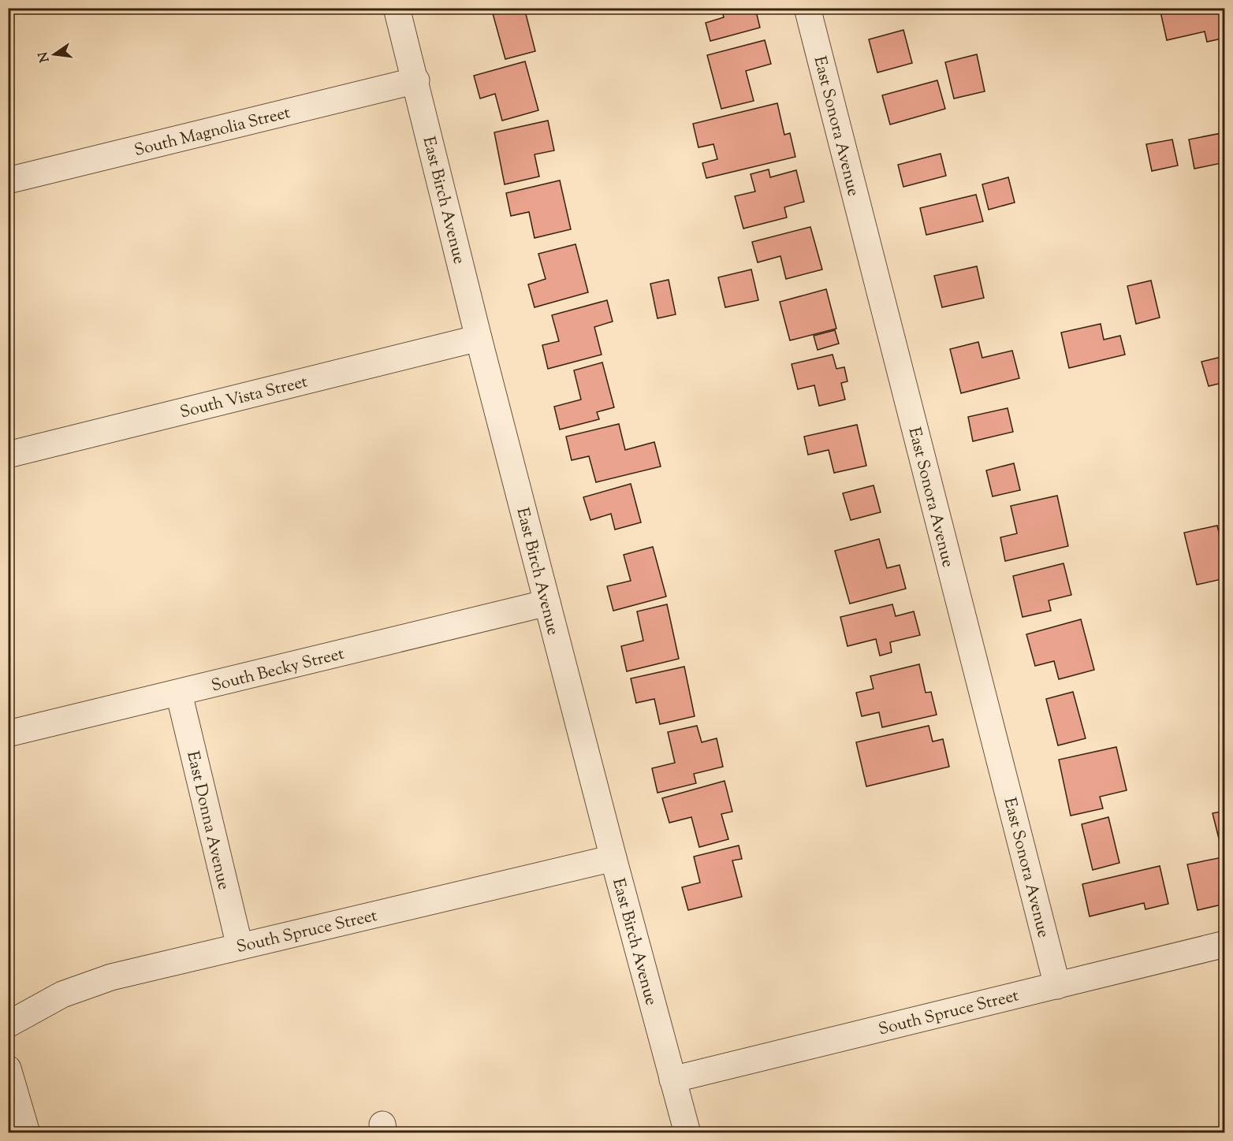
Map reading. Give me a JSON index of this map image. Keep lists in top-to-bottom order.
{
  "streets": {
    "street": [
      "East Sonora Avenue",
      "South Magnolia Street",
      "East Birch Avenue",
      "South Vista Street",
      "South Becky Street",
      "East Donna Avenue",
      "South Spruce Street"
    ]
  },
  "crossings": [
    ["East Sonora Avenue", "South Spruce Street"],
    ["South Magnolia Street", "East Birch Avenue"],
    ["East Birch Avenue", "South Vista Street"],
    ["East Birch Avenue", "South Becky Street"],
    ["East Birch Avenue", "South Spruce Street"],
    ["South Becky Street", "East Donna Avenue"],
    ["East Donna Avenue", "South Spruce Street"]
  ],
  "north": "left"
}
